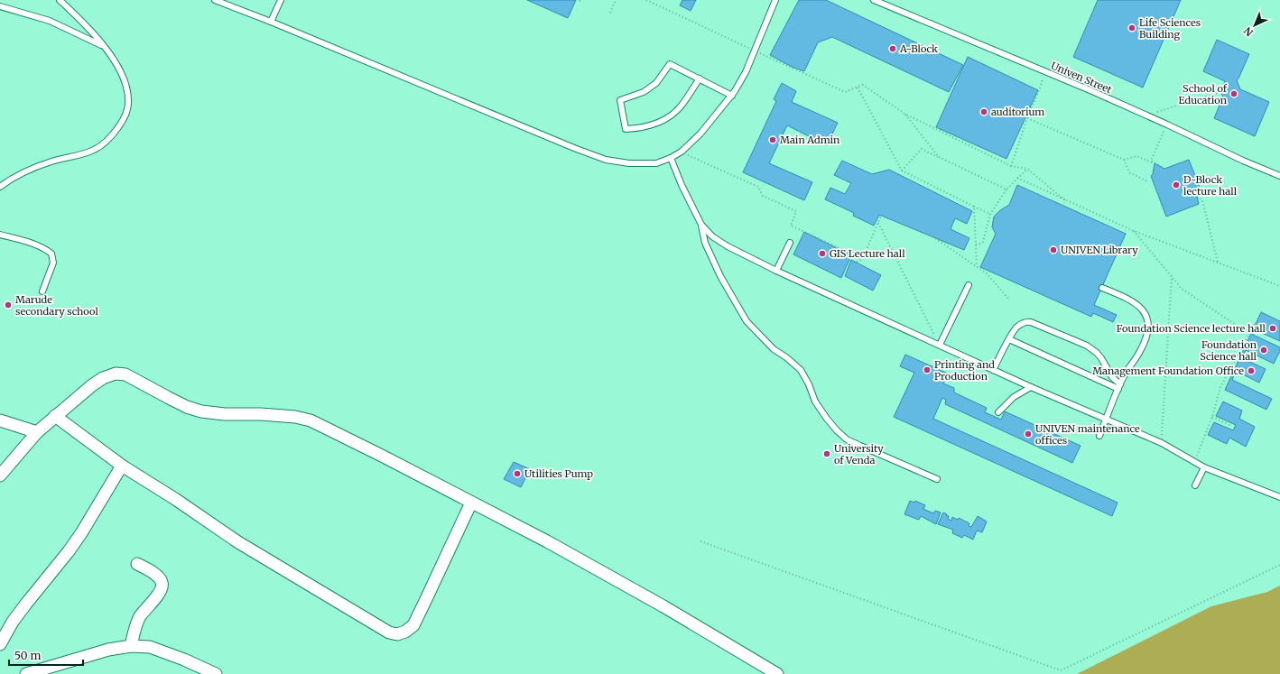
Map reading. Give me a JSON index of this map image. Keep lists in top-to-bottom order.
{
  "streets": {
    "lane": ["Univen Street"]
  },
  "places": [
    "Life Sciences Building",
    "A-Block",
    "School of Education",
    "auditorium",
    "Main Admin",
    "D-Block lecture hall",
    "UNIVEN Library",
    "GIS Lecture hall",
    "Marude secondary school",
    "Foundation Science lecture hall",
    "Foundation Science hall",
    "Printing and Production",
    "Management Foundation Office",
    "UNIVEN maintenance offices",
    "University of Venda",
    "Utilities Pump"
  ],
  "scale_bar": "50 m",
  "north": "bottom left"
}
